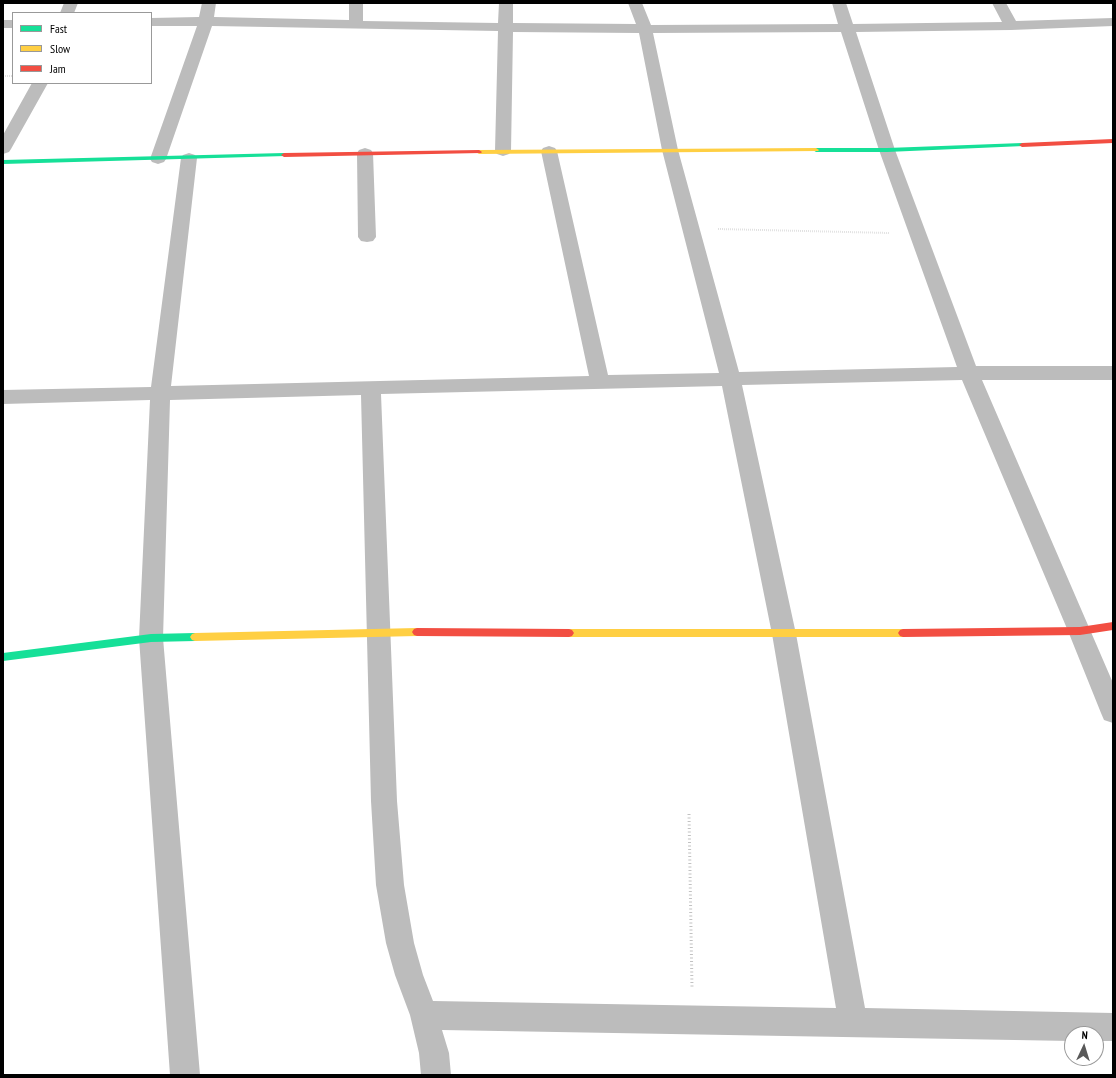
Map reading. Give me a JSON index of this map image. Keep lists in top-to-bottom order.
{
  "legend": ["Fast", "Slow", "Jam"],
  "north": "top"
}
